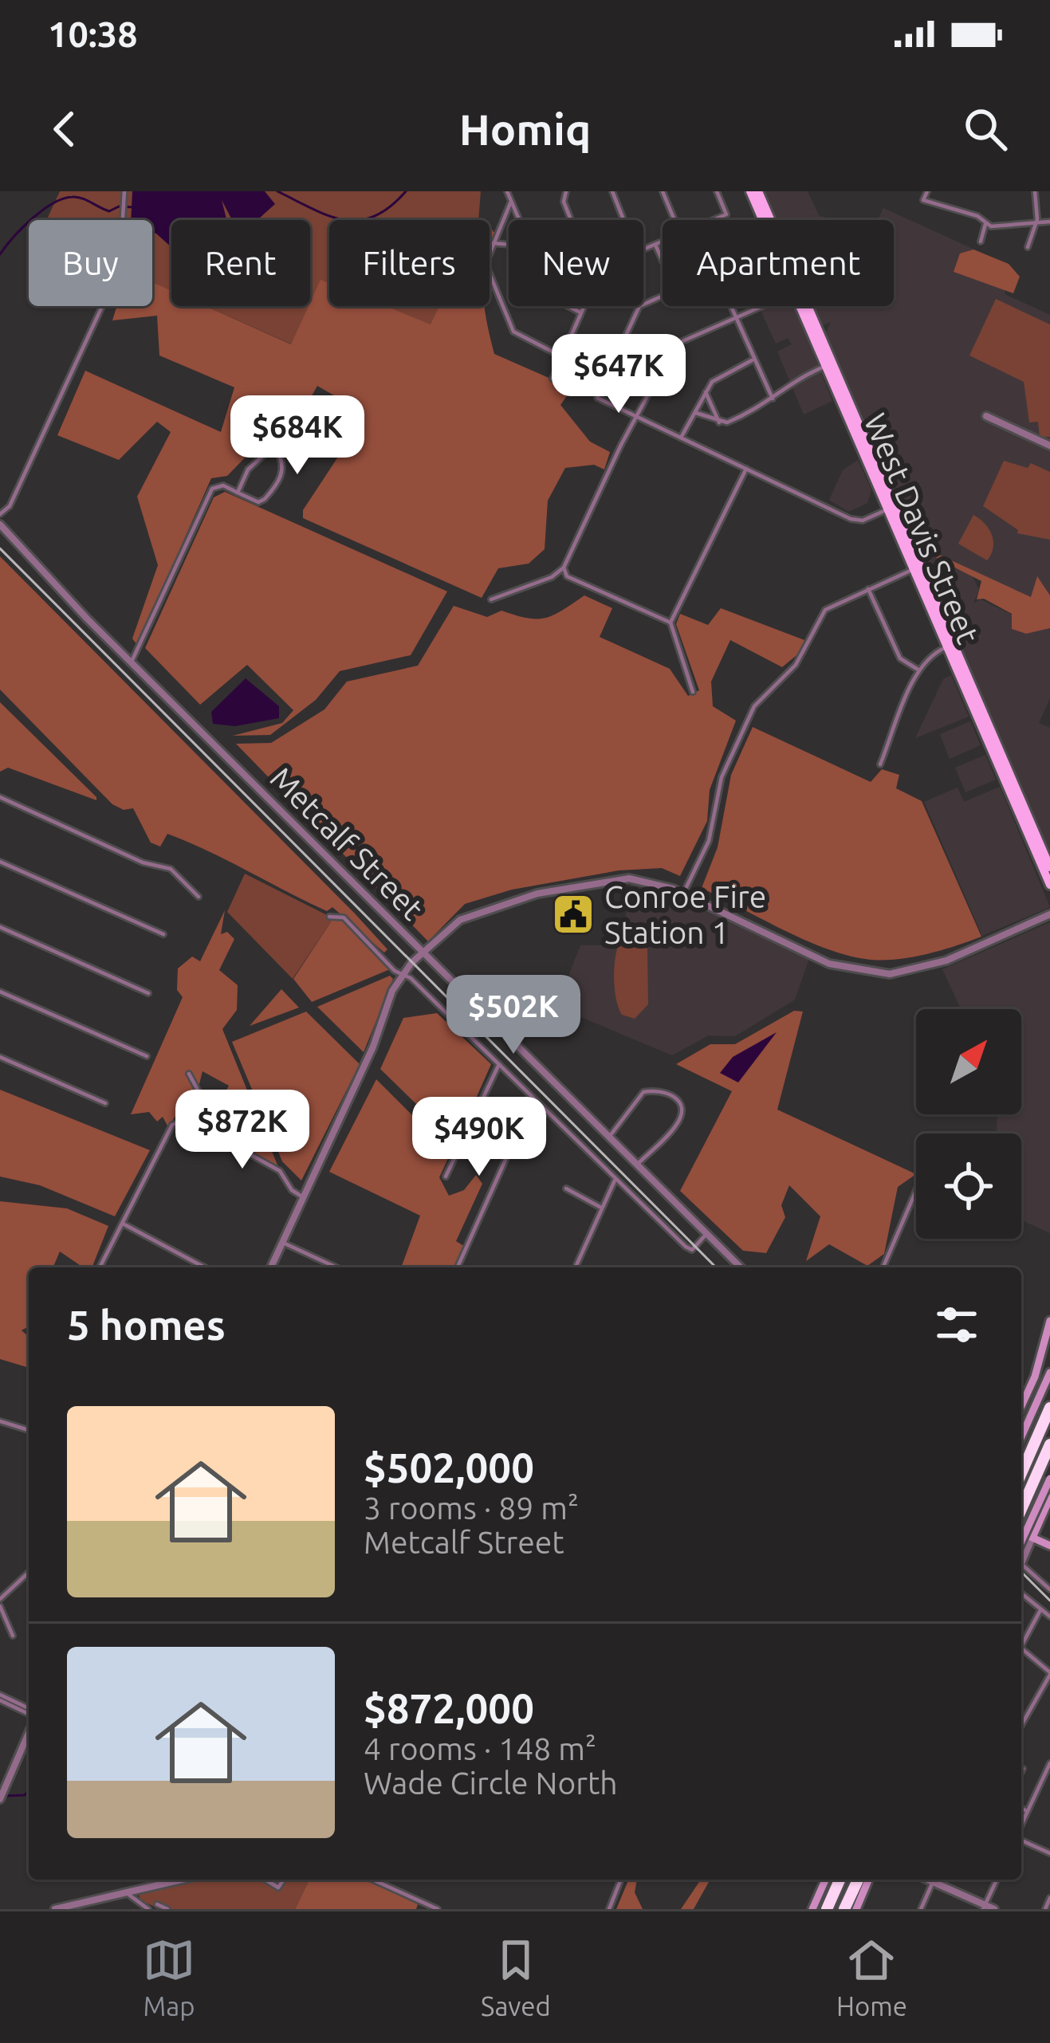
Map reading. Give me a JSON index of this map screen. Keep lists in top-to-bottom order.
{
  "streets": {
    "main road": ["West Davis Street"],
    "street": ["Metcalf Street"]
  },
  "places": {
    "public building": ["Conroe Fire Station 1"]
  },
  "north": "top right",
  "page": {
    "status": "10:38",
    "header": "Homiq",
    "chip": [
      "Buy",
      "Rent",
      "Filters",
      "New",
      "Apartment"
    ],
    "price": [
      "$647K",
      "$684K",
      "$502K",
      "$872K",
      "$490K"
    ],
    "heading": "5 homes",
    "list": [
      {
        "name": "$502,000",
        "note": "3 rooms · 89 m² · Metcalf Street"
      },
      {
        "name": "$872,000",
        "note": "4 rooms · 148 m² · Wade Circle North"
      }
    ],
    "tabs": ["Map", "Saved", "Home"]
  }
}
